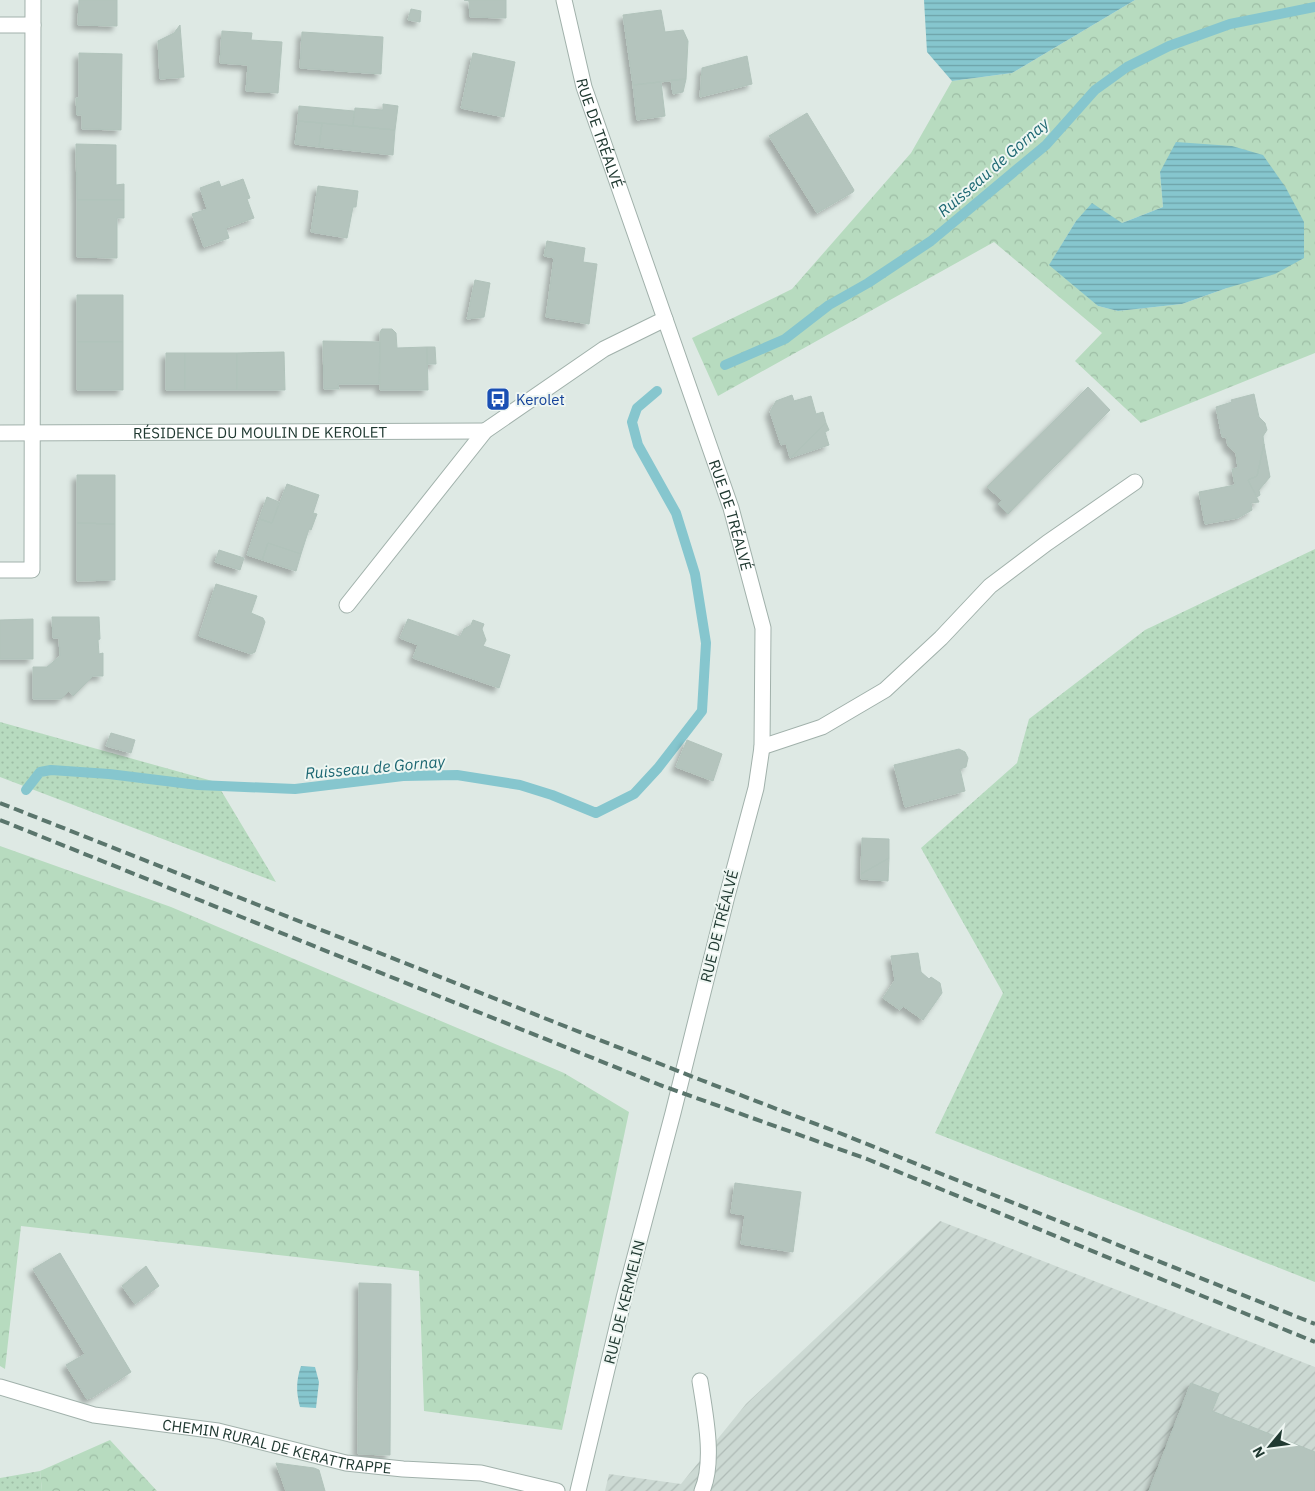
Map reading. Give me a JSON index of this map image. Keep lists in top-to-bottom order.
{
  "streets": {
    "street": [
      "RUE DE TRÉALVÉ",
      "RÉSIDENCE DU MOULIN DE KEROLET",
      "RUE DE KERMELIN",
      "CHEMIN RURAL DE KERATTRAPPE"
    ]
  },
  "crossings": [
    ["RUE DE TRÉALVÉ", "RUE DE KERMELIN"]
  ],
  "water": ["Ruisseau de Gornay"],
  "places": {
    "bus stop": ["Kerolet"]
  },
  "north": "bottom left"
}
